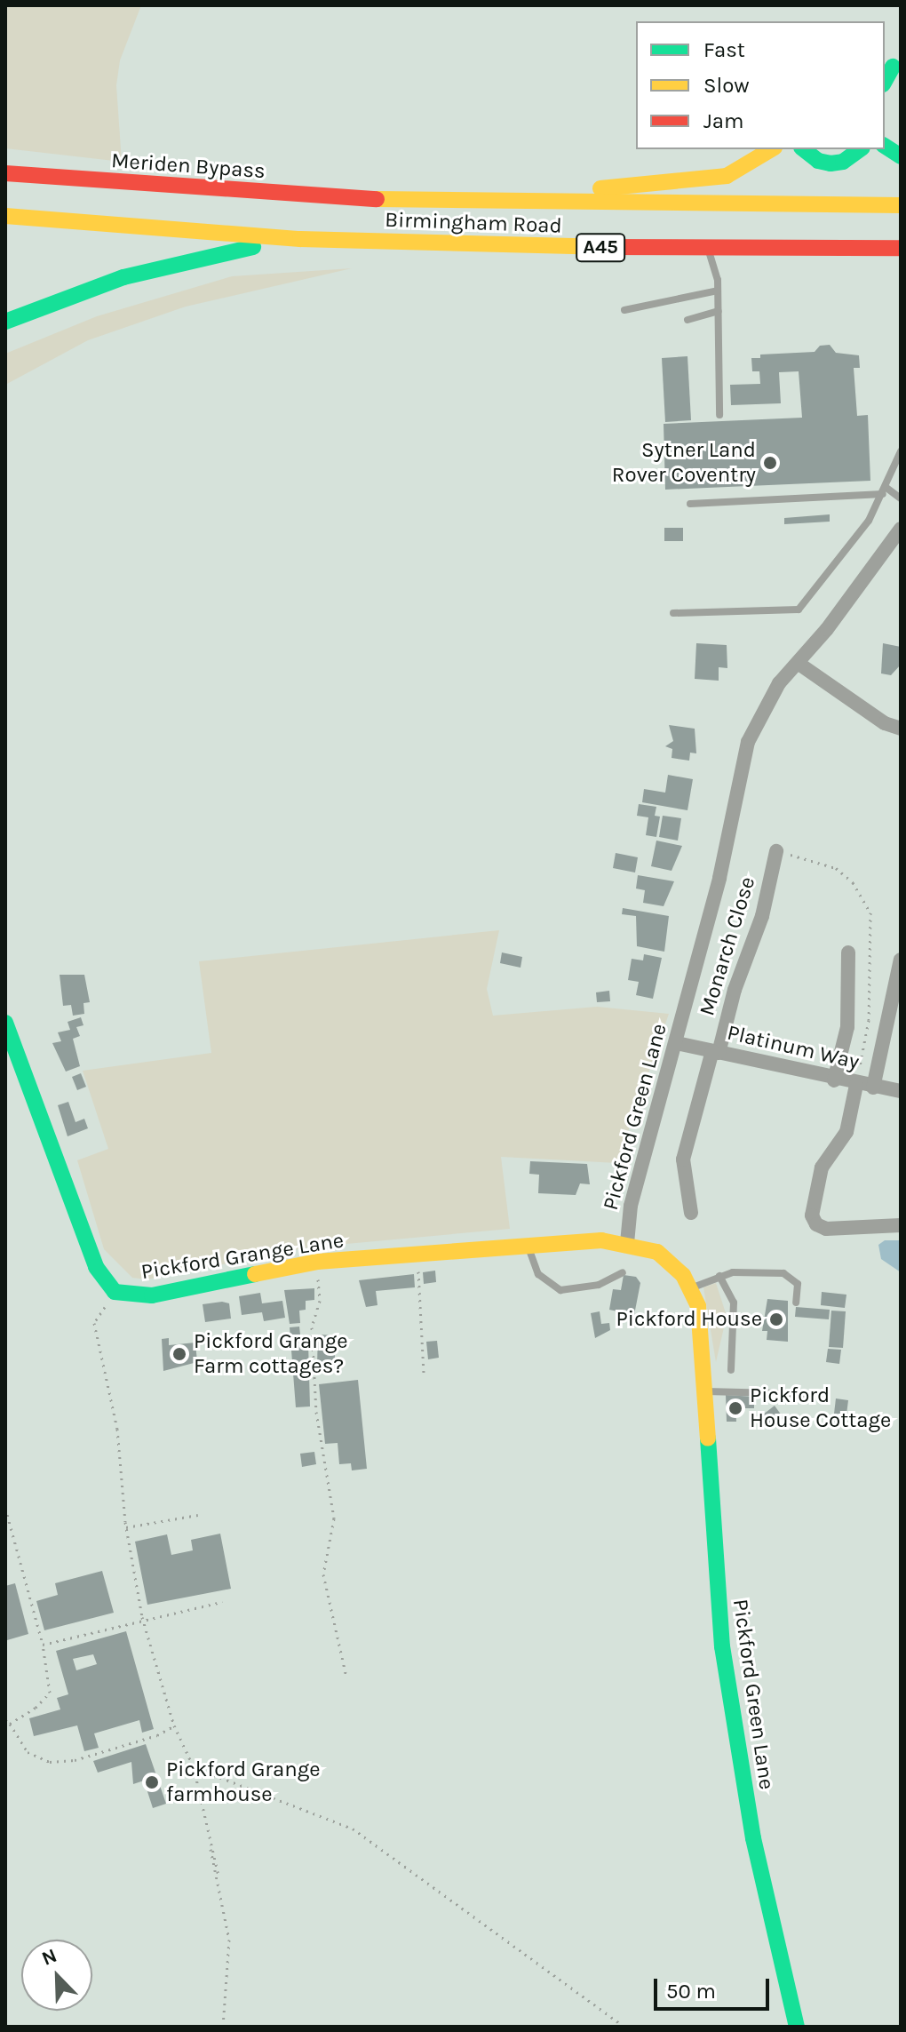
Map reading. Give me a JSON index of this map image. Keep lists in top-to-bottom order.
{
  "streets": {
    "main road": [
      "Meriden Bypass",
      "Birmingham Road",
      "A45",
      "Pickford Green Lane",
      "Pickford Grange Lane"
    ],
    "street": ["Monarch Close", "Platinum Way"]
  },
  "crossings": [
    ["Meriden Bypass", "Birmingham Road"],
    ["Birmingham Road", "A45"],
    ["Monarch Close", "Platinum Way"],
    ["Platinum Way", "Pickford Green Lane"],
    ["Pickford Green Lane", "Pickford Grange Lane"]
  ],
  "places": [
    "Sytner Land Rover Coventry",
    "Pickford House",
    "Pickford Grange Farm cottages?",
    "Pickford House Cottage",
    "Pickford Grange farmhouse"
  ],
  "legend": ["Fast", "Slow", "Jam"],
  "scale_bar": "50 m",
  "north": "top left"
}
